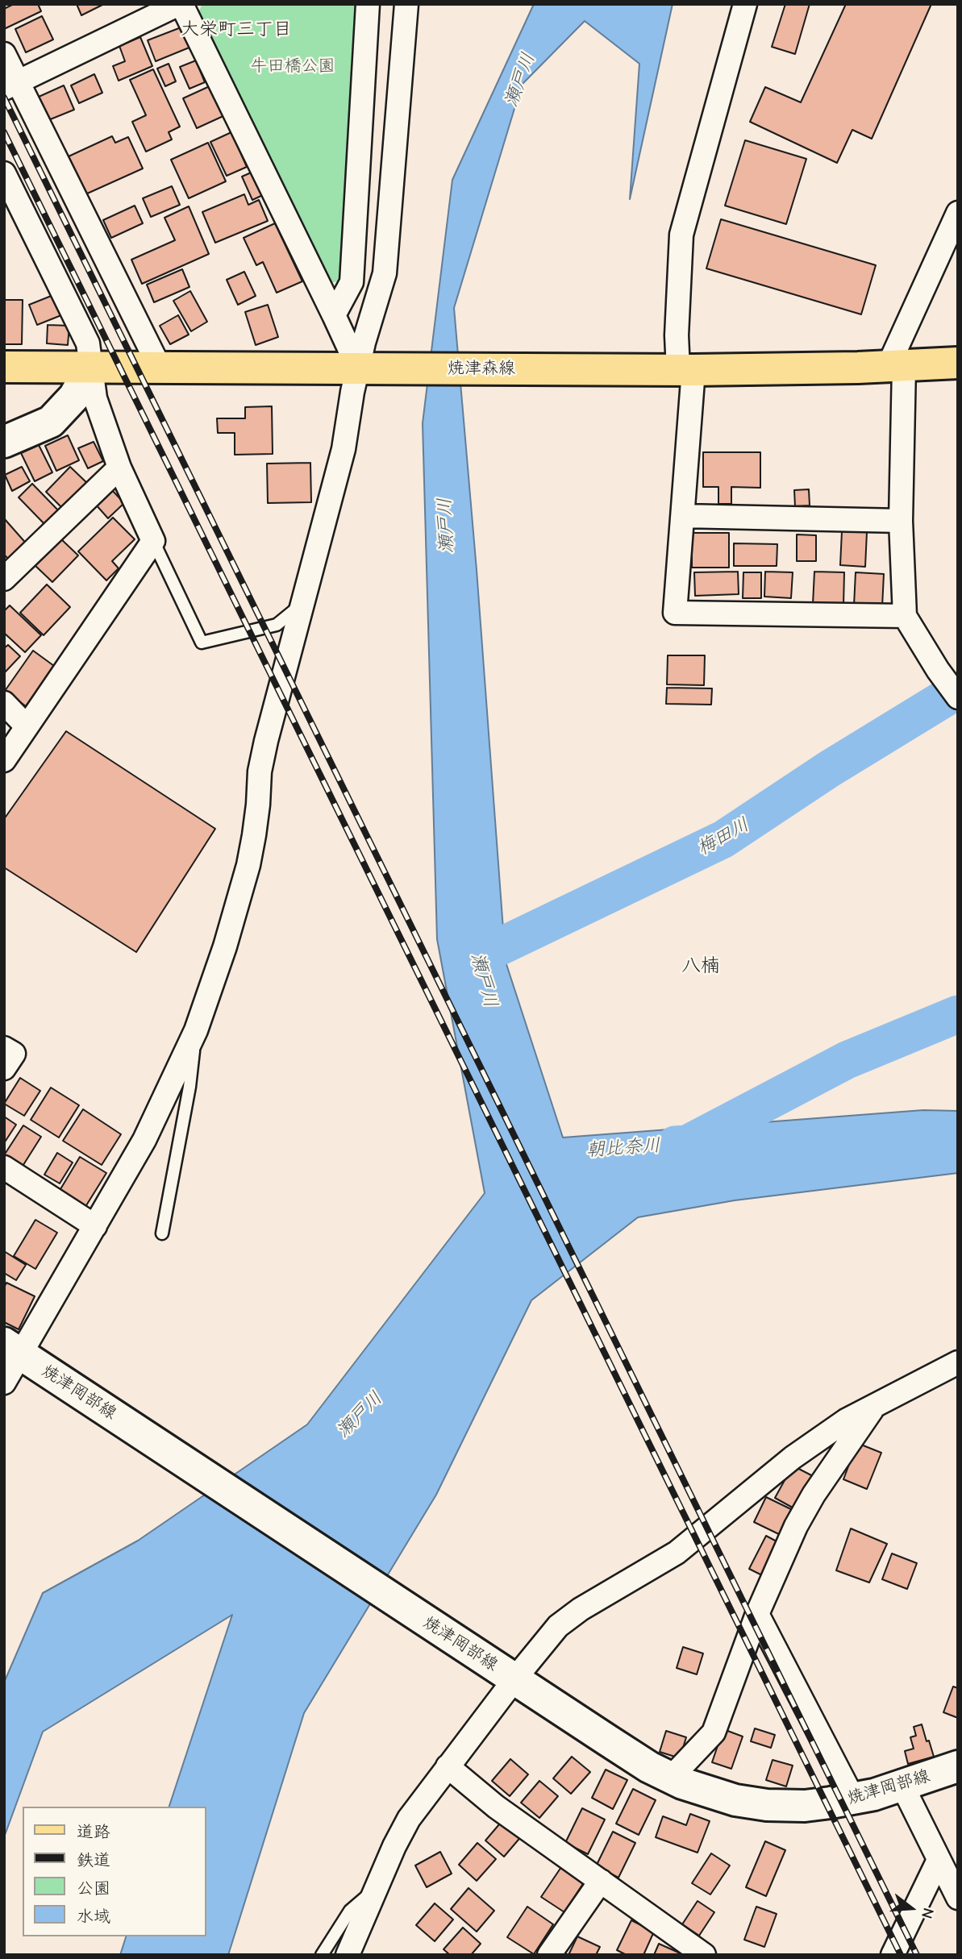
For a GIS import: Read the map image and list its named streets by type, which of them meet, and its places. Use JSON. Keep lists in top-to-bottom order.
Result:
{
  "streets": {
    "main road": ["焼津森線", "焼津岡部線"]
  },
  "districts": ["大栄町三丁目", "八楠"],
  "water": ["瀬戸川", "梅田川", "朝比奈川"],
  "parks": ["牛田橋公園"],
  "legend": [
    "道路",
    "鉄道",
    "公園",
    "水域"
  ],
  "north": "right"
}
